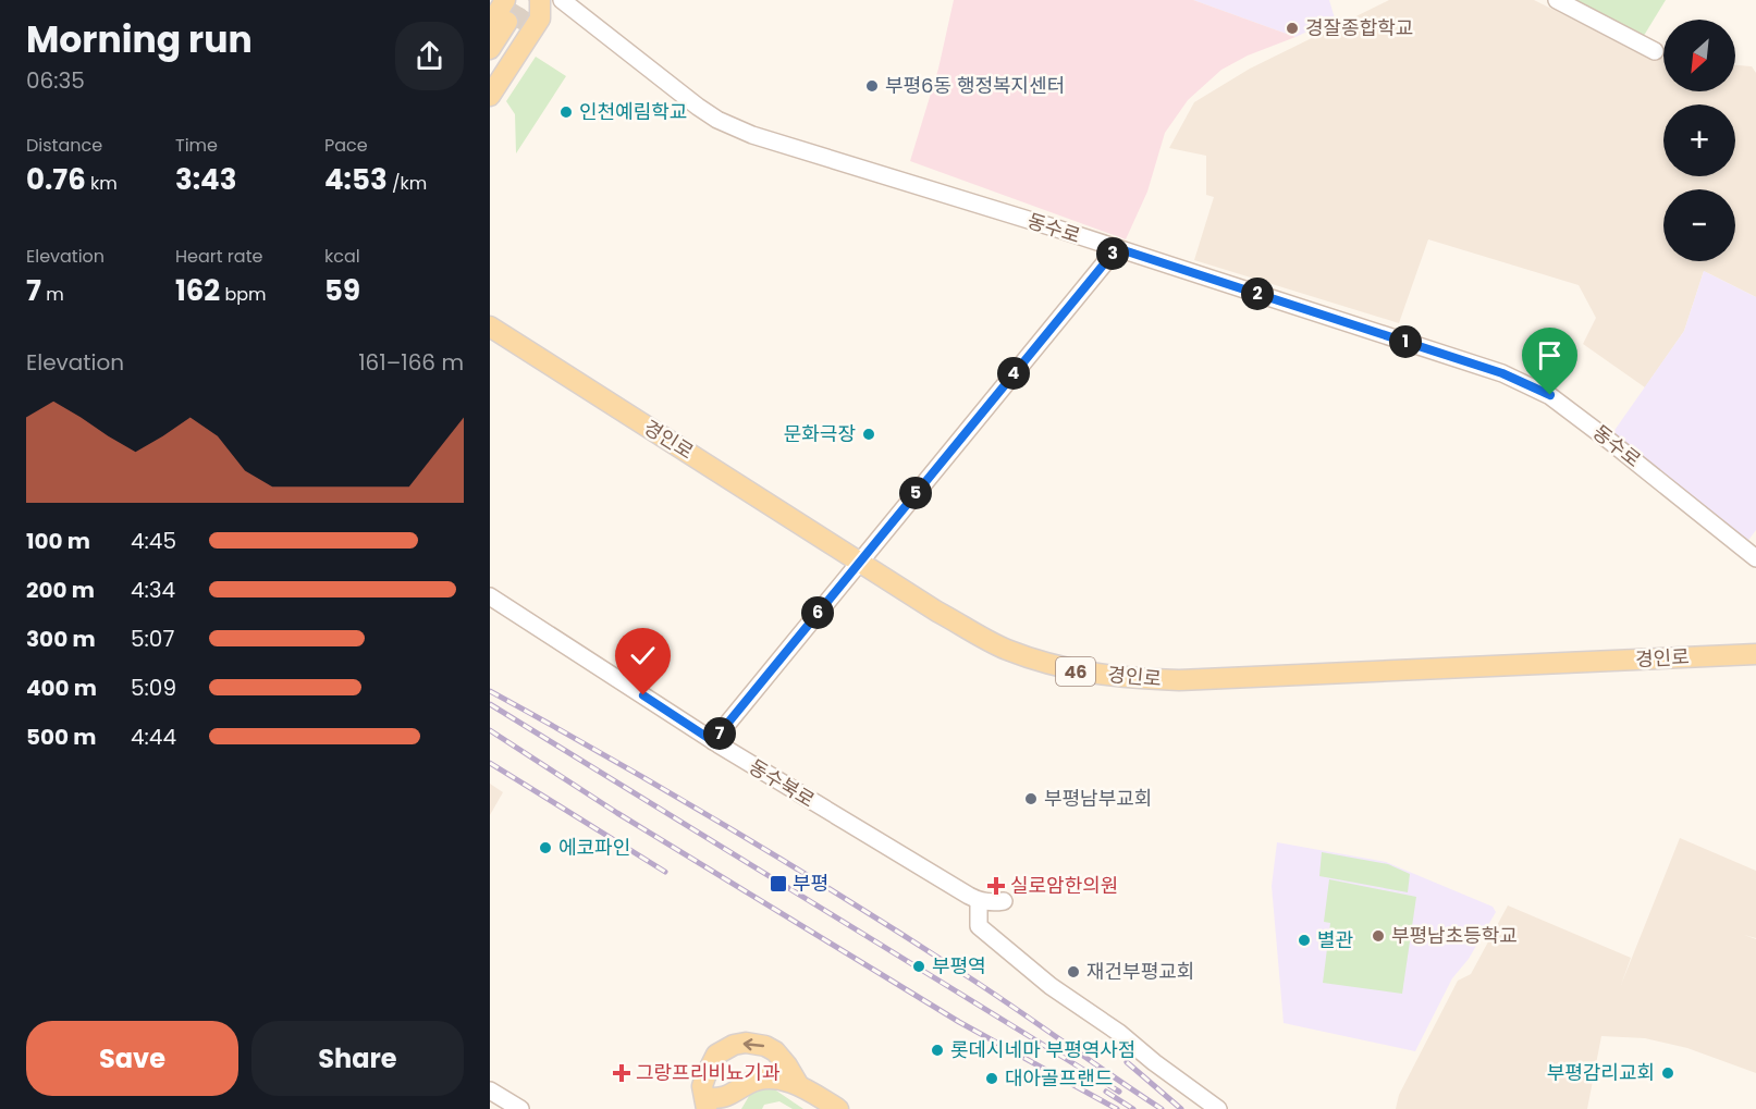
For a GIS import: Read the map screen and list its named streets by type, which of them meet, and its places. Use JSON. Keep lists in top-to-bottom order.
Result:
{
  "streets": {
    "main road": ["경인로", "46"],
    "street": ["동수로", "동수북로"]
  },
  "places": {
    "other": [
      "경잘종합학교",
      "부평6동 행정복지센터",
      "인천예림학교",
      "문화극장",
      "부평남부교회",
      "에코파인",
      "부평남초등학교",
      "별관",
      "부평역",
      "재건부평교회",
      "롯데시네마 부평역사점",
      "부평감리교회",
      "대아골프랜드"
    ],
    "transit": ["부평"],
    "health": ["실로암한의원", "그랑프리비뇨기과"]
  },
  "north": "bottom left",
  "page": {
    "heading": ["Morning run", "06:35"],
    "map_buttons": ["+", "−"],
    "stats": [
      ["Distance", "0.76 km"],
      ["Time", "3:43"],
      ["Pace", "4:53 /km"],
      ["Elevation", "7 m"],
      ["Heart rate", "162 bpm"],
      ["kcal", "59"]
    ],
    "pins": [
      "3",
      "2",
      "1",
      "4",
      "5",
      "6",
      "7"
    ],
    "chart": ["Elevation", "161–166 m"],
    "list": [
      {
        "name": "100 m",
        "note": "4:45"
      },
      {
        "name": "200 m",
        "note": "4:34"
      },
      {
        "name": "300 m",
        "note": "5:07"
      },
      {
        "name": "400 m",
        "note": "5:09"
      },
      {
        "name": "500 m",
        "note": "4:44"
      }
    ],
    "buttons": ["Save", "Share"]
  }
}
